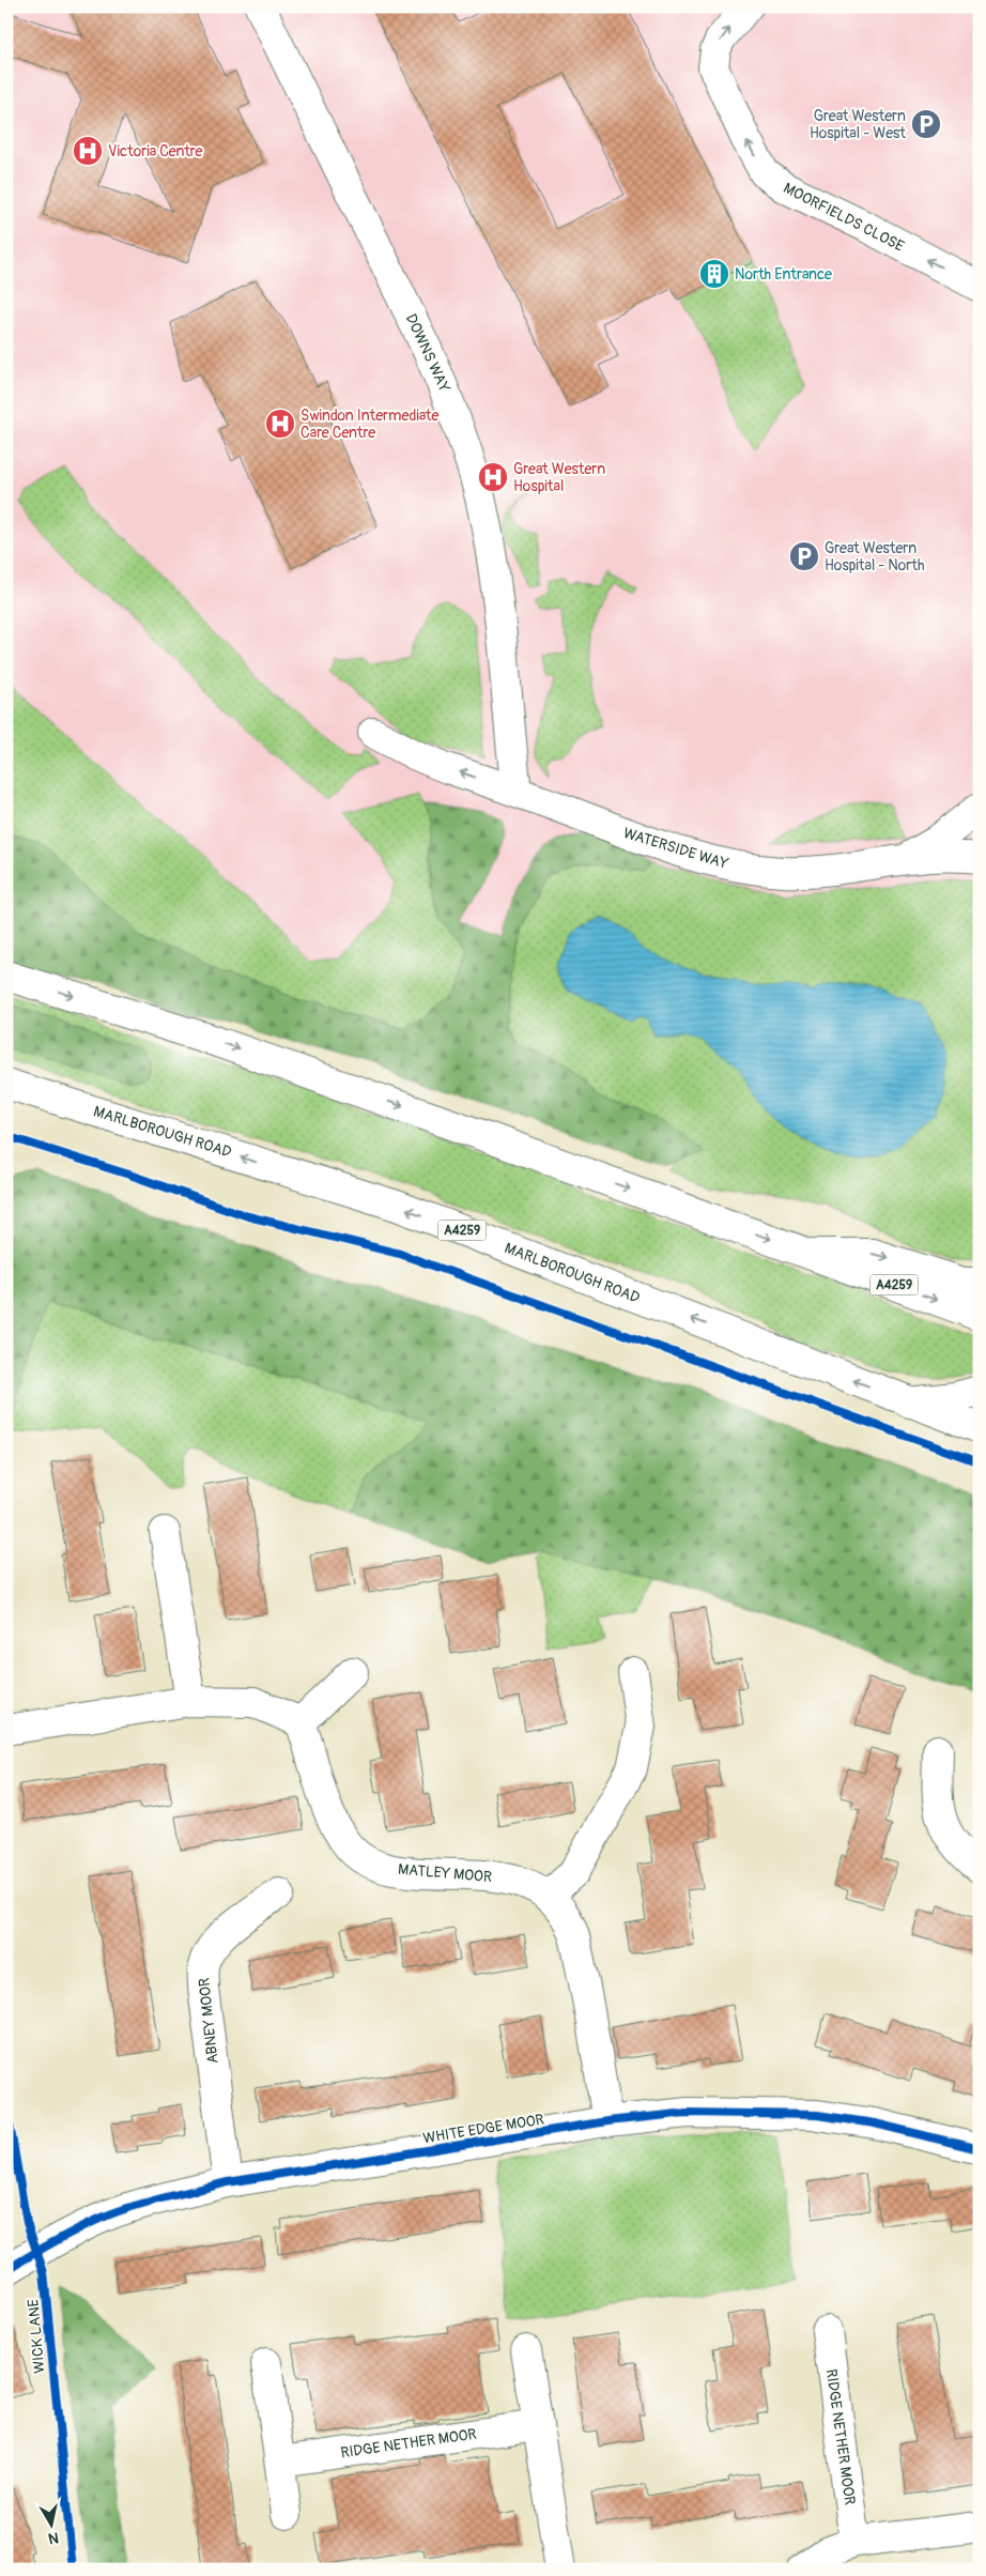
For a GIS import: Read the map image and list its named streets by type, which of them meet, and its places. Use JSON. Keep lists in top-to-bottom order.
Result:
{
  "streets": {
    "street": [
      "MOORFIELDS CLOSE",
      "DOWNS WAY",
      "WATERSIDE WAY",
      "MARLBOROUGH ROAD",
      "A4259",
      "MATLEY MOOR",
      "ABNEY MOOR",
      "WHITE EDGE MOOR",
      "RIDGE NETHER MOOR"
    ],
    "cycle path": ["WICK LANE"]
  },
  "crossings": [
    ["DOWNS WAY", "WATERSIDE WAY"],
    ["MATLEY MOOR", "WHITE EDGE MOOR"],
    ["ABNEY MOOR", "WHITE EDGE MOOR"]
  ],
  "one_way": ["MOORFIELDS CLOSE"],
  "places": {
    "parking": ["Great Western Hospital - West", "Great Western Hospital - North"],
    "hospital": ["Victoria Centre", "Swindon Intermediate Care Centre", "Great Western Hospital"],
    "building": ["North Entrance"]
  },
  "north": "bottom"
}
